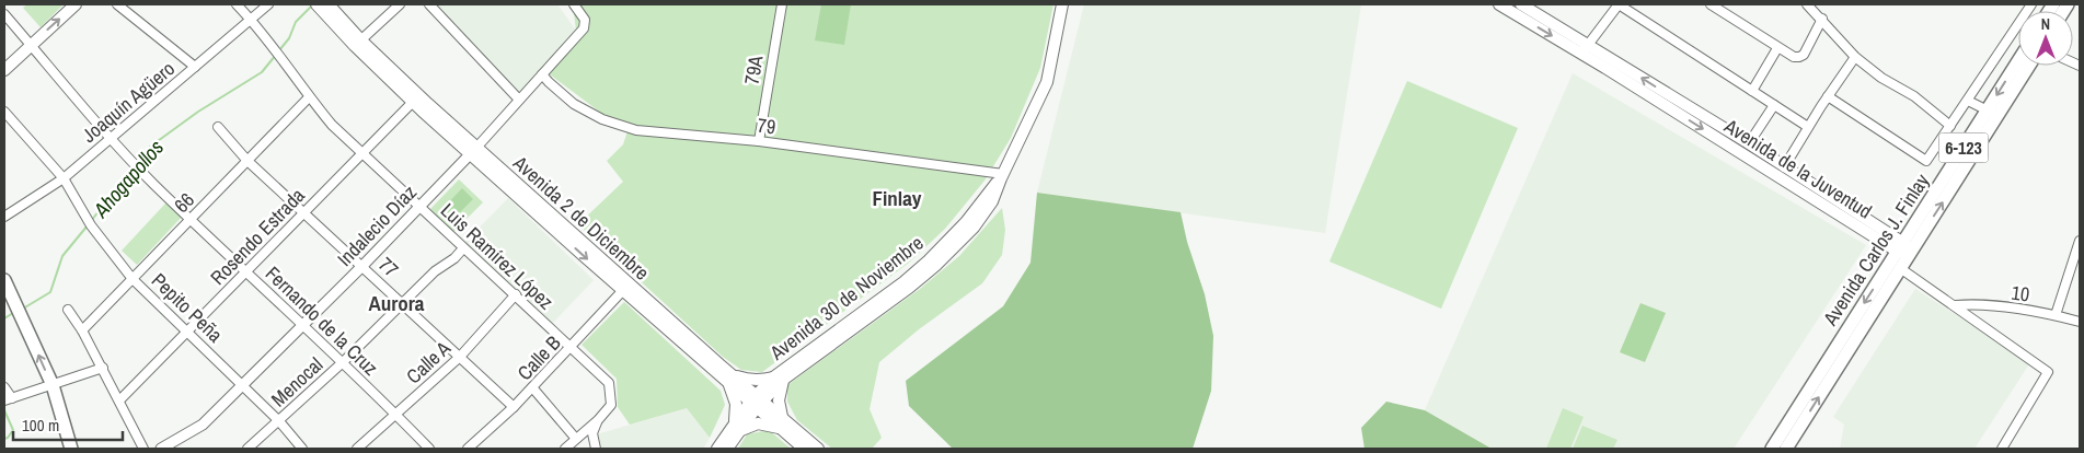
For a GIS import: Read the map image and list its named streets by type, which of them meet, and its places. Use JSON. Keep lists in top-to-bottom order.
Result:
{
  "streets": {
    "main road": [
      "6-123",
      "Avenida de la Juventud",
      "Avenida 2 de Diciembre",
      "Avenida Carlos J. Finlay",
      "Avenida 30 de Noviembre"
    ],
    "street": [
      "79A",
      "Joaquín Agüero",
      "79",
      "66",
      "Indalecio Díaz",
      "Rosendo Estrada",
      "Luis Ramírez López",
      "77",
      "10",
      "Pepito Peña",
      "Fernando de la Cruz",
      "Calle B",
      "Calle A",
      "Menocal"
    ]
  },
  "crossings": [
    ["79A", "79"],
    ["Joaquín Agüero", "Luis Ramírez López"],
    ["Joaquín Agüero", "Pepito Peña"],
    ["Joaquín Agüero", "Fernando de la Cruz"],
    ["79", "Indalecio Díaz"],
    ["79", "Avenida 30 de Noviembre"],
    ["Avenida de la Juventud", "Avenida Carlos J. Finlay"],
    ["66", "Luis Ramírez López"],
    ["66", "77"],
    ["66", "Pepito Peña"],
    ["66", "Fernando de la Cruz"],
    ["Avenida 2 de Diciembre", "Indalecio Díaz"],
    ["Avenida 2 de Diciembre", "Rosendo Estrada"],
    ["Avenida 2 de Diciembre", "Avenida 30 de Noviembre"],
    ["Avenida 2 de Diciembre", "Calle B"],
    ["Indalecio Díaz", "Luis Ramírez López"],
    ["Indalecio Díaz", "77"],
    ["Indalecio Díaz", "Pepito Peña"],
    ["Indalecio Díaz", "Fernando de la Cruz"],
    ["Rosendo Estrada", "Luis Ramírez López"],
    ["Rosendo Estrada", "77"],
    ["Rosendo Estrada", "Pepito Peña"],
    ["Rosendo Estrada", "Fernando de la Cruz"],
    ["Luis Ramírez López", "Calle B"],
    ["Luis Ramírez López", "Calle A"],
    ["Luis Ramírez López", "Menocal"],
    ["77", "Calle B"],
    ["77", "Calle A"],
    ["77", "Menocal"],
    ["Pepito Peña", "Menocal"],
    ["Fernando de la Cruz", "Calle A"],
    ["Fernando de la Cruz", "Menocal"]
  ],
  "districts": ["Finlay", "Aurora"],
  "water": ["Ahogapollos"],
  "scale_bar": "100 m",
  "north": "top"
}
